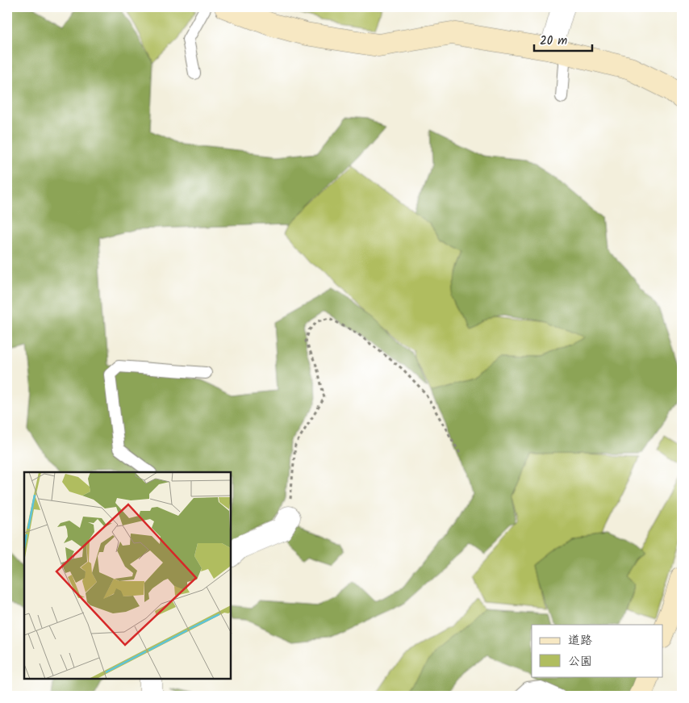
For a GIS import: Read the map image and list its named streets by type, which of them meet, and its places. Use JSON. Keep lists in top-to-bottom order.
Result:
{
  "legend": ["道路", "公園"],
  "scale_bar": "20 m"
}
